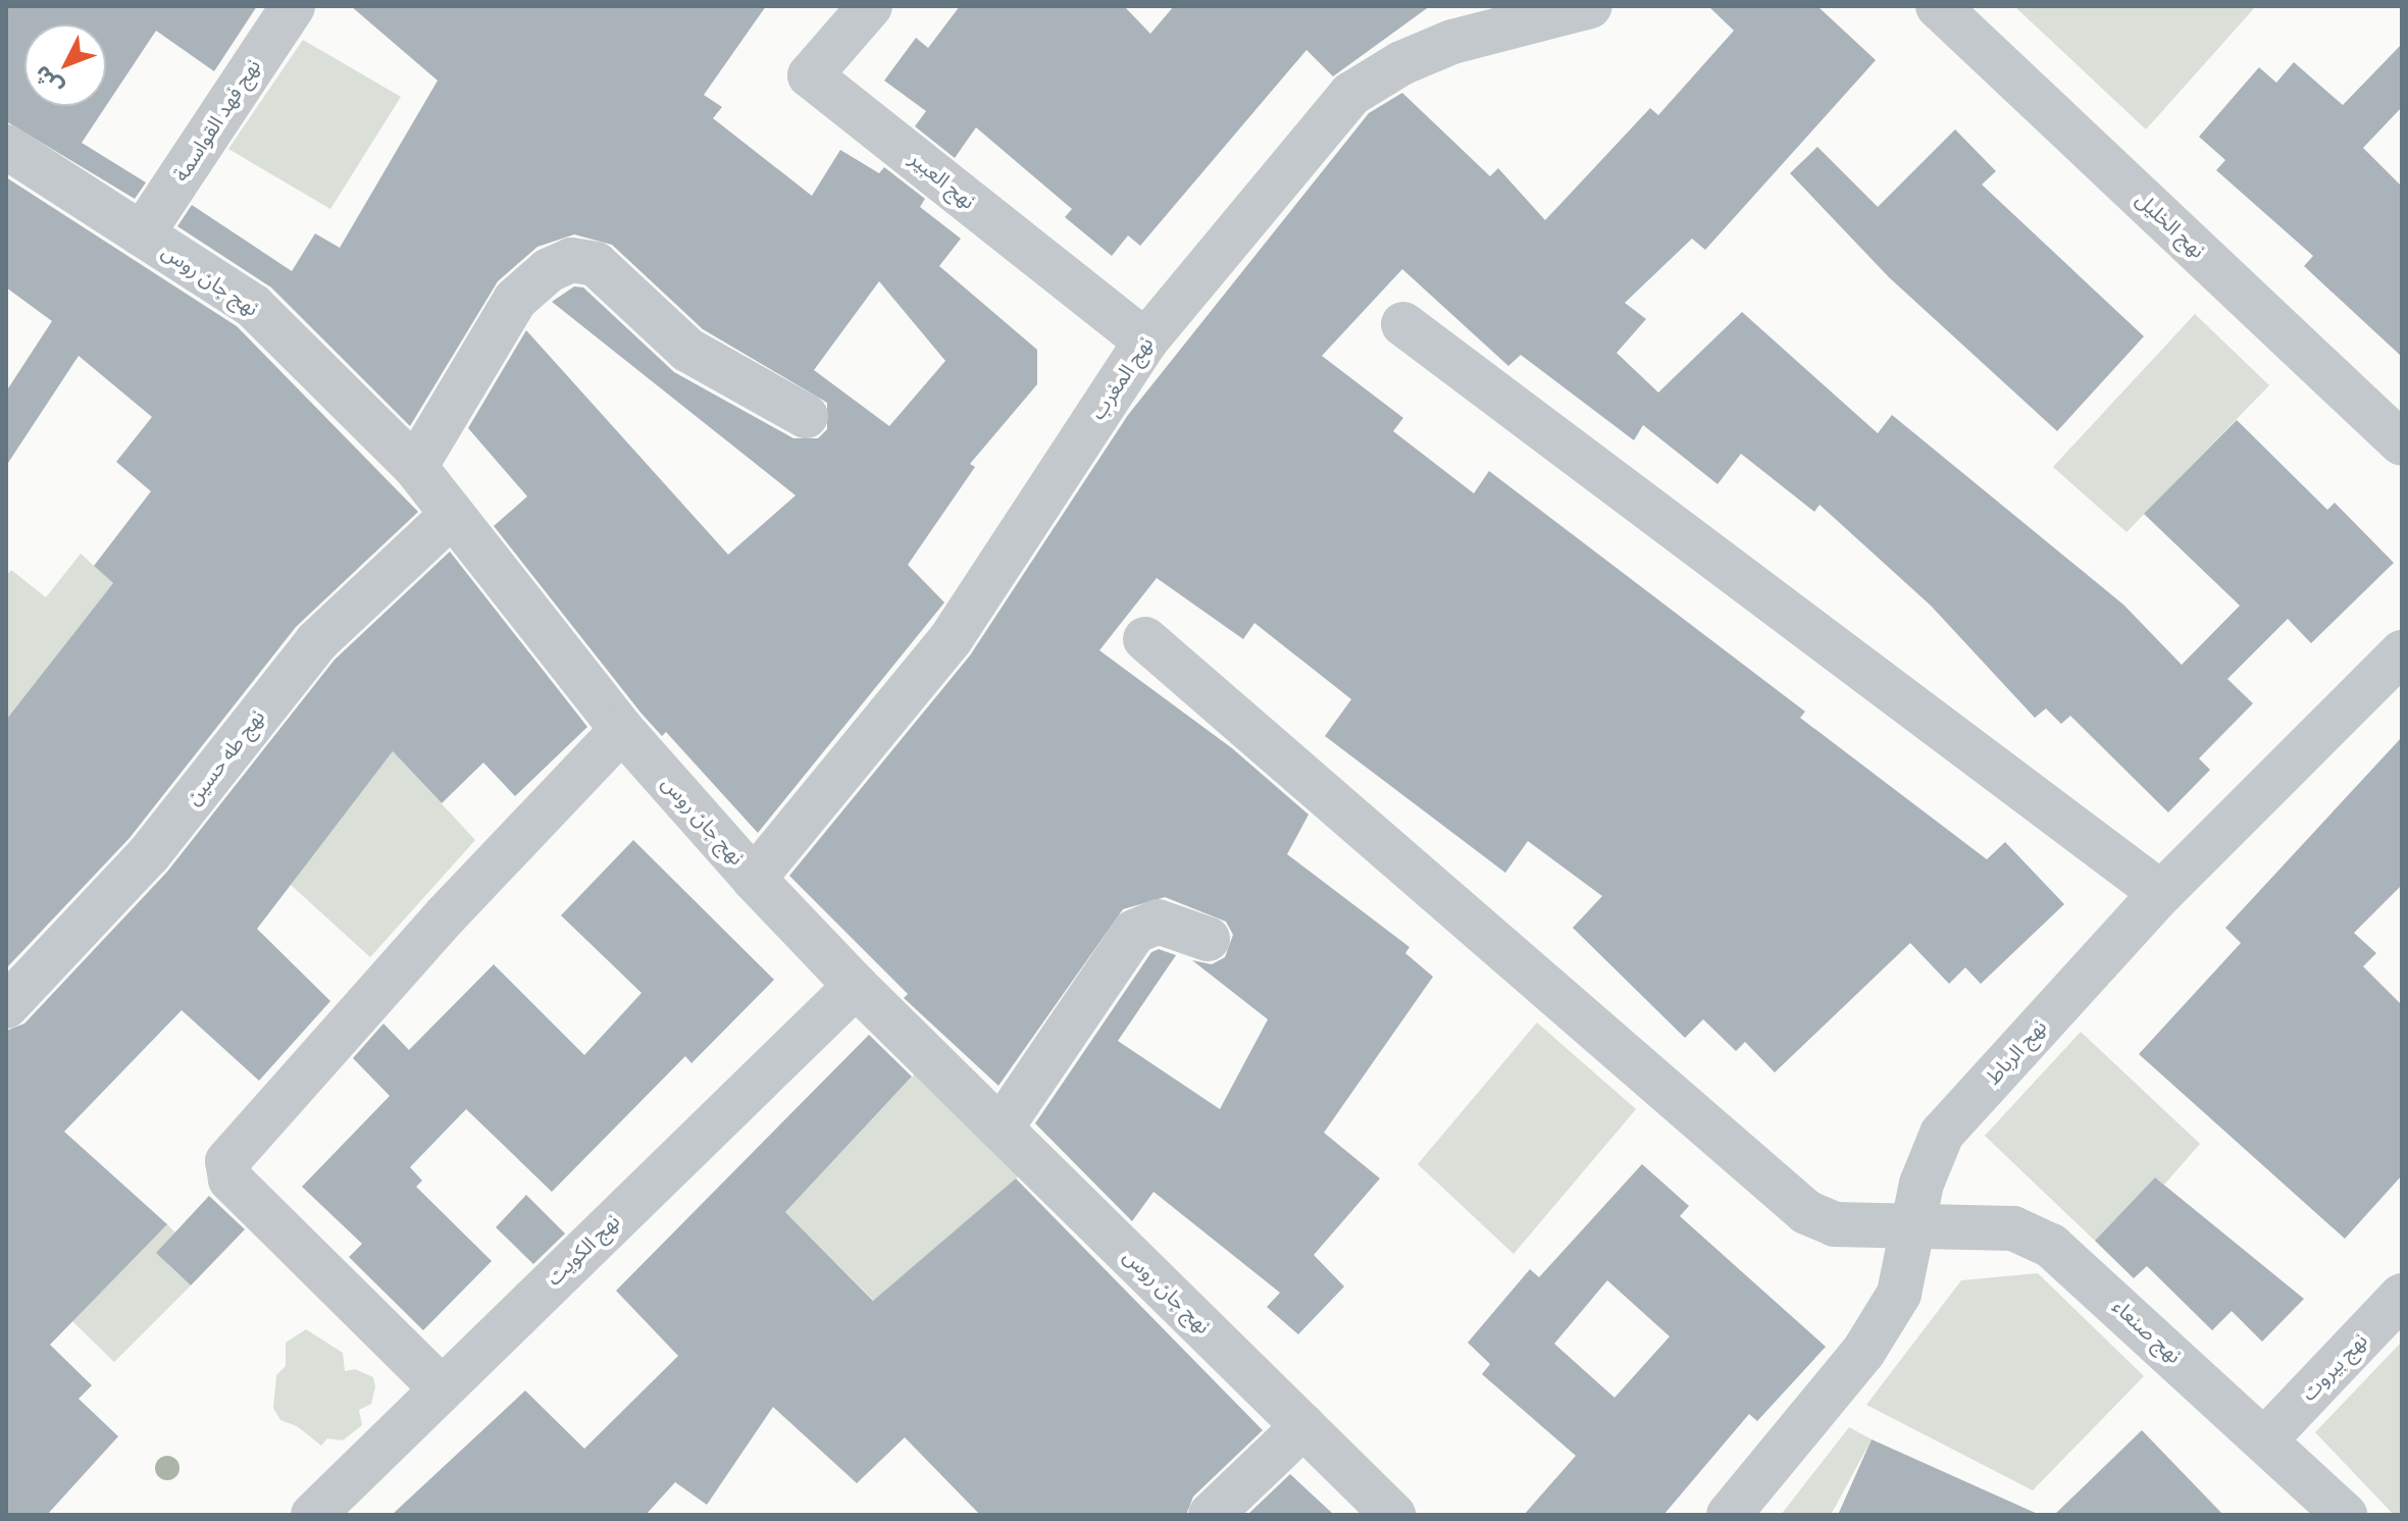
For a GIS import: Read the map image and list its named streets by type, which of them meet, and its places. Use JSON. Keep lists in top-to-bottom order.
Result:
{
  "streets": {
    "street": [
      "نهج فهد القواسمة",
      "نهج العبير",
      "نهج الخليل",
      "نهج جان روس",
      "نهج المغرب",
      "نهج طه حسين",
      "نهج الرباط",
      "نهج الكويت",
      "نهج صنعاء",
      "نهج بيروت"
    ]
  },
  "crossings": [
    ["نهج فهد القواسمة", "نهج جان روس"],
    ["نهج العبير", "نهج المغرب"],
    ["نهج جان روس", "نهج المغرب"],
    ["نهج جان روس", "نهج طه حسين"],
    ["نهج جان روس", "نهج الكويت"],
    ["نهج الرباط", "نهج صنعاء"],
    ["نهج صنعاء", "نهج بيروت"]
  ],
  "north": "bottom left"
}
